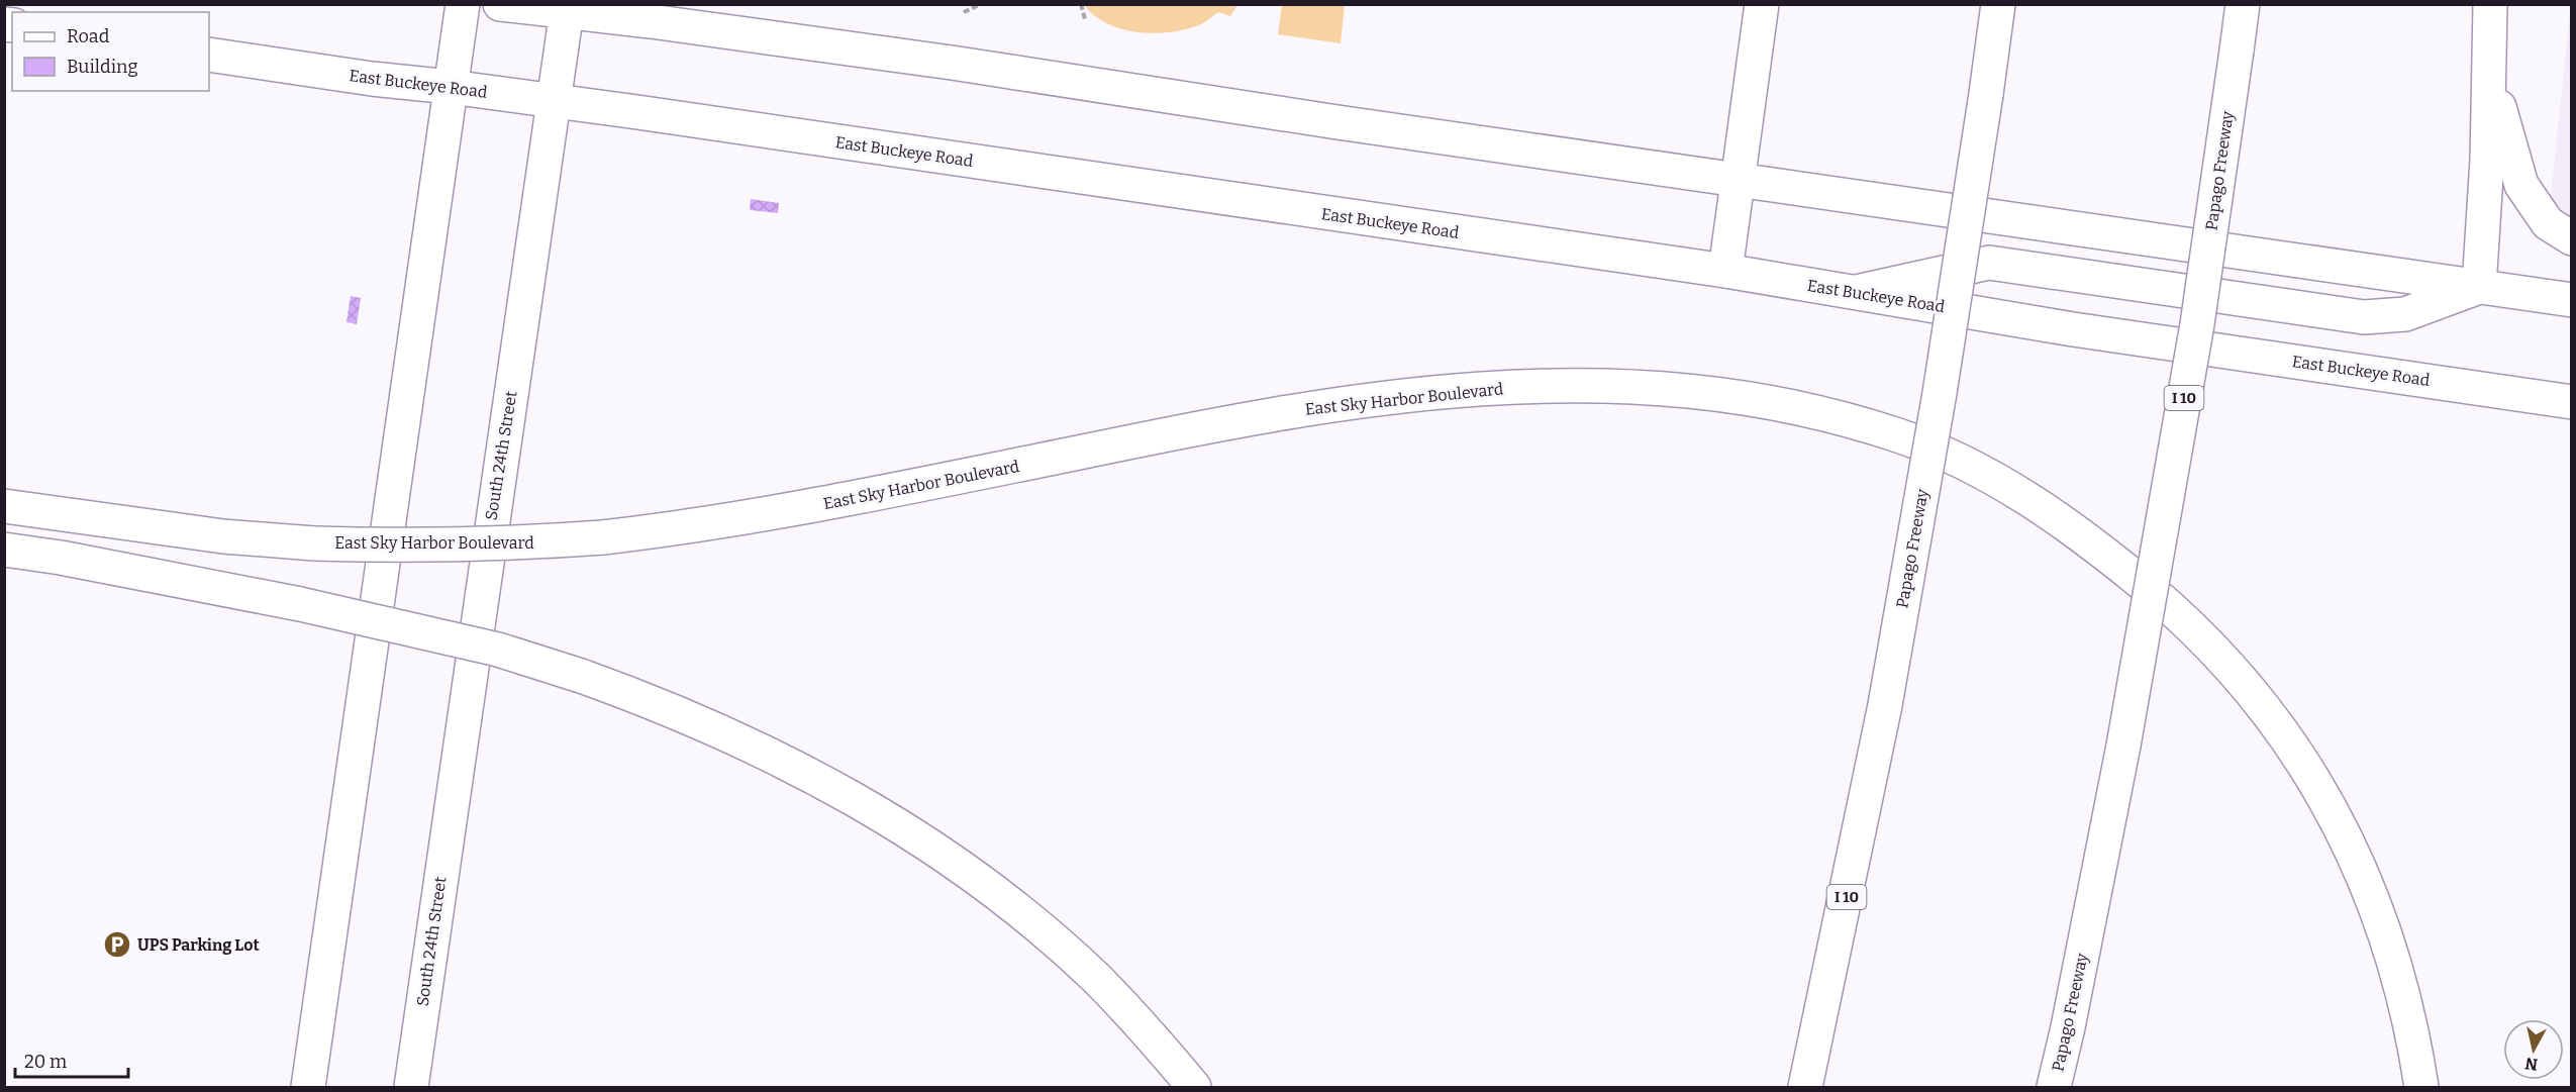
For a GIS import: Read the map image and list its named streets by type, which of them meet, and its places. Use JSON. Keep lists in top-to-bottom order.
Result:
{
  "streets": {
    "main road": [
      "East Buckeye Road",
      "Papago Freeway",
      "I 10",
      "East Sky Harbor Boulevard",
      "South 24th Street"
    ]
  },
  "crossings": [
    ["East Buckeye Road", "South 24th Street"]
  ],
  "places": {
    "parking": ["UPS Parking Lot"]
  },
  "legend": ["Road", "Building"],
  "scale_bar": "20 m",
  "north": "bottom"
}
